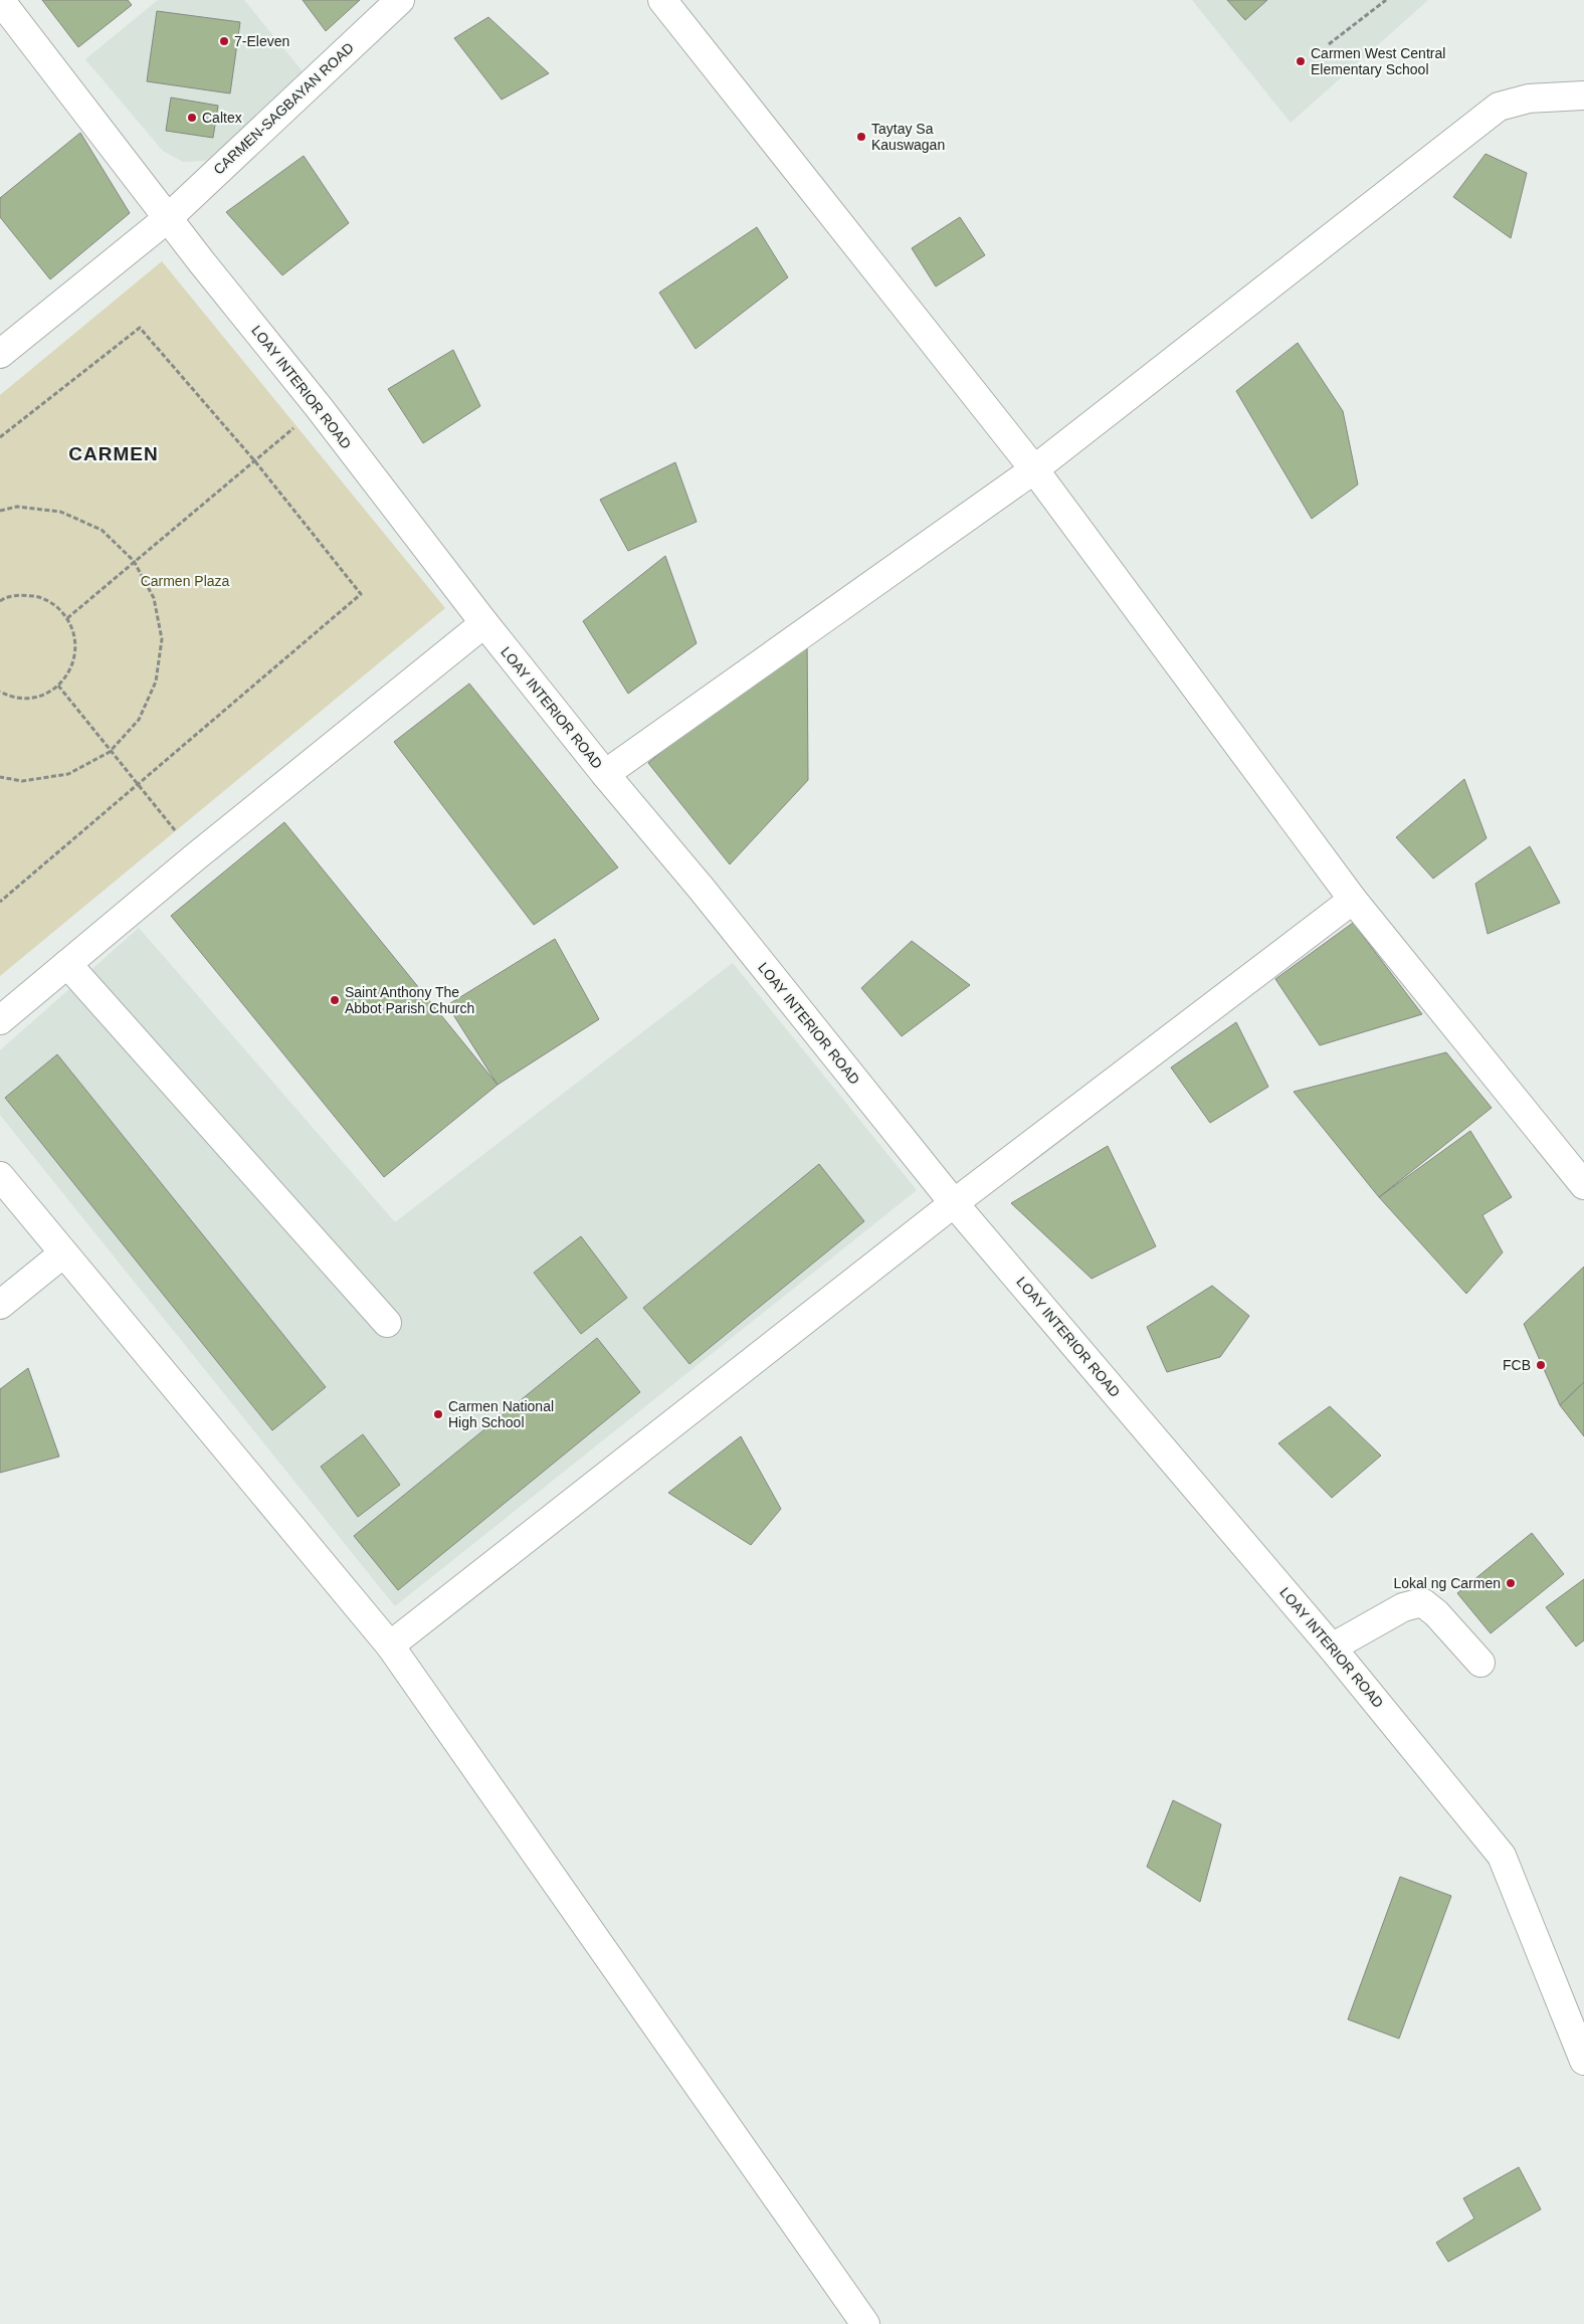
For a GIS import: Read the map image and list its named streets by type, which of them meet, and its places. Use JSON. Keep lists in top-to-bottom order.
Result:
{
  "streets": {
    "street": ["CARMEN-SAGBAYAN ROAD", "LOAY INTERIOR ROAD"]
  },
  "crossings": [
    ["CARMEN-SAGBAYAN ROAD", "LOAY INTERIOR ROAD"]
  ],
  "districts": ["CARMEN"],
  "parks": ["Carmen Plaza"],
  "places": [
    "7-Eleven",
    "Carmen West Central Elementary School",
    "Caltex",
    "Taytay Sa Kauswagan",
    "Saint Anthony The Abbot Parish Church",
    "FCB",
    "Carmen National High School",
    "Lokal ng Carmen"
  ]
}
